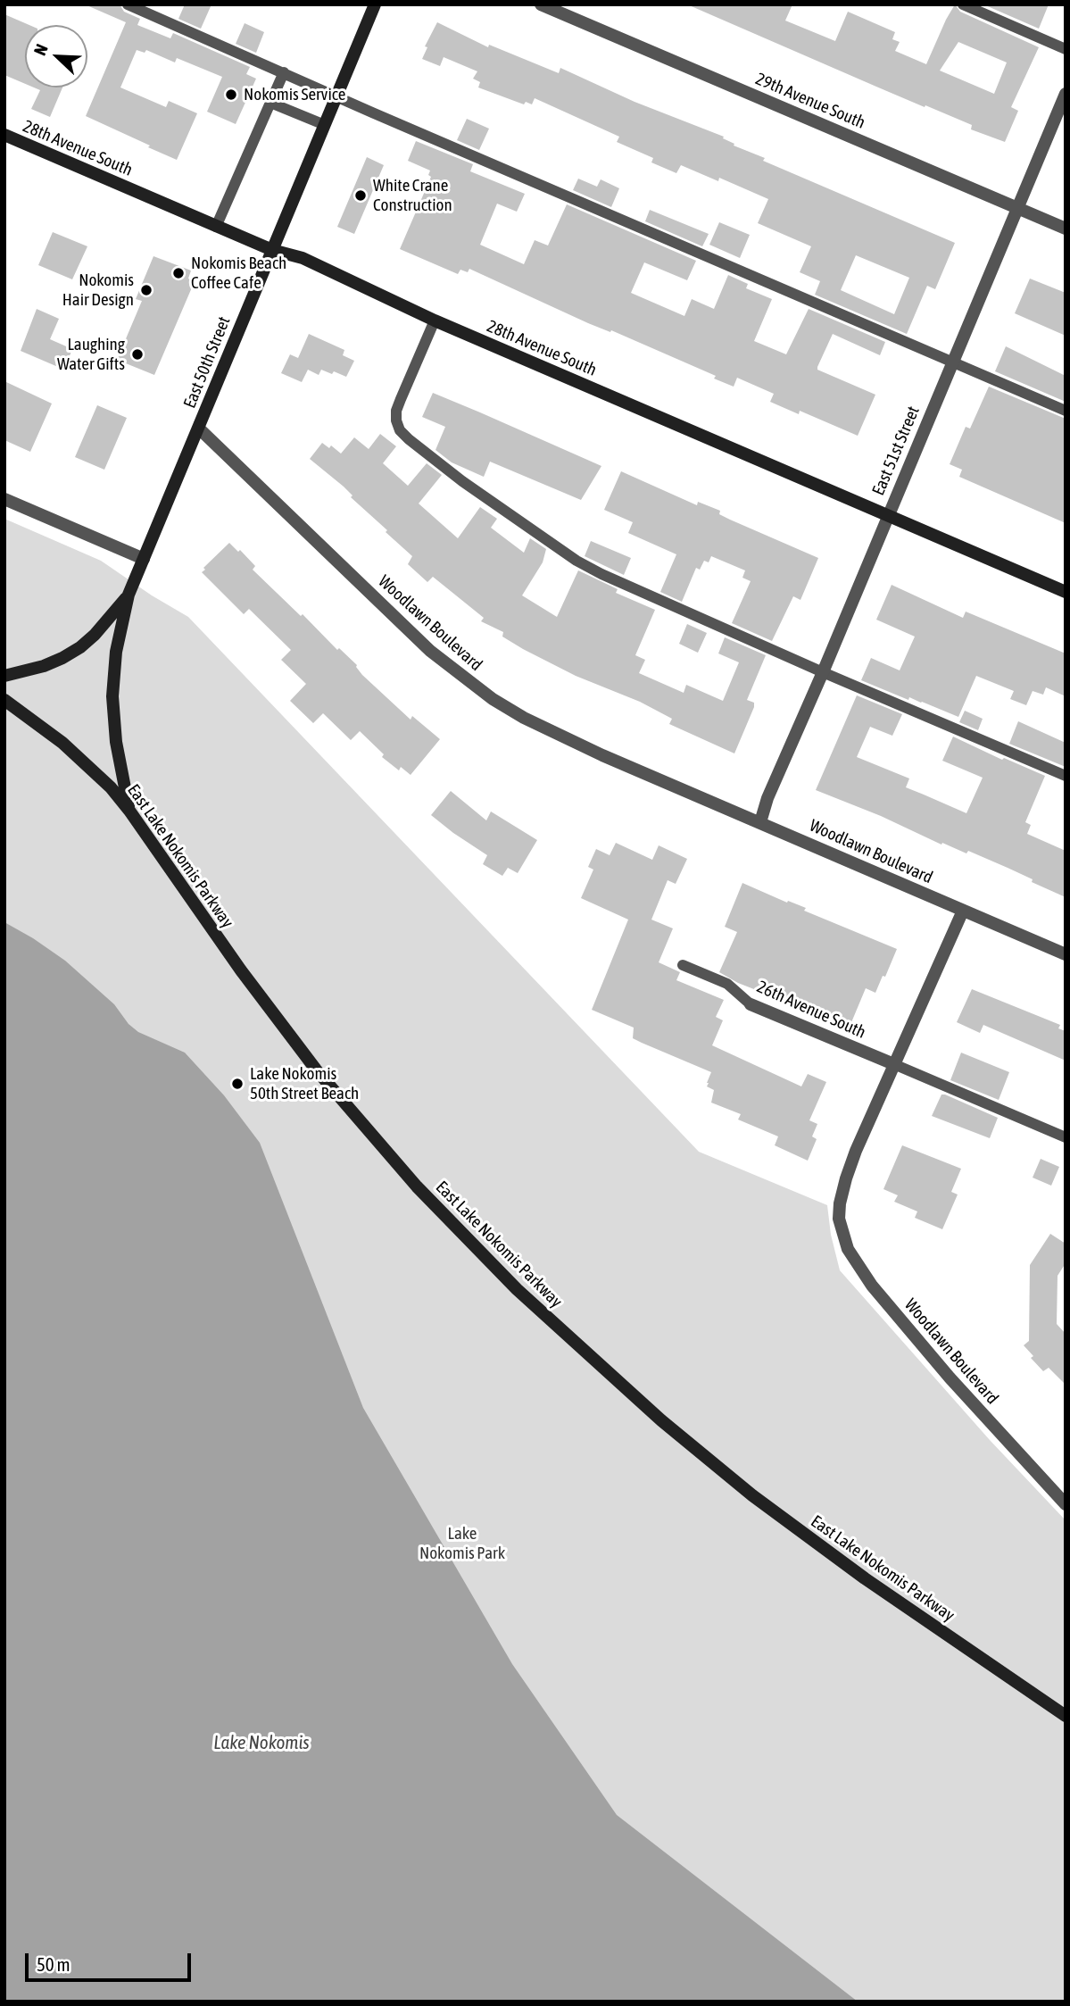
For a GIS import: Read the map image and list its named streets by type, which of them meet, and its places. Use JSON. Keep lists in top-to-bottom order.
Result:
{
  "streets": {
    "street": [
      "29th Avenue South",
      "28th Avenue South",
      "East 50th Street",
      "East 51st Street",
      "Woodlawn Boulevard",
      "East Lake Nokomis Parkway",
      "26th Avenue South"
    ]
  },
  "crossings": [
    ["29th Avenue South", "East 51st Street"],
    ["28th Avenue South", "East 50th Street"],
    ["28th Avenue South", "East 51st Street"],
    ["East 50th Street", "Woodlawn Boulevard"],
    ["East 50th Street", "East Lake Nokomis Parkway"],
    ["East 51st Street", "Woodlawn Boulevard"],
    ["Woodlawn Boulevard", "26th Avenue South"]
  ],
  "water": ["Lake Nokomis"],
  "parks": ["Lake Nokomis Park"],
  "places": [
    "Nokomis Service",
    "White Crane Construction",
    "Nokomis Beach Coffee Cafe",
    "Nokomis Hair Design",
    "Laughing Water Gifts",
    "Lake Nokomis 50th Street Beach"
  ],
  "scale_bar": "50 m",
  "north": "top left"
}
